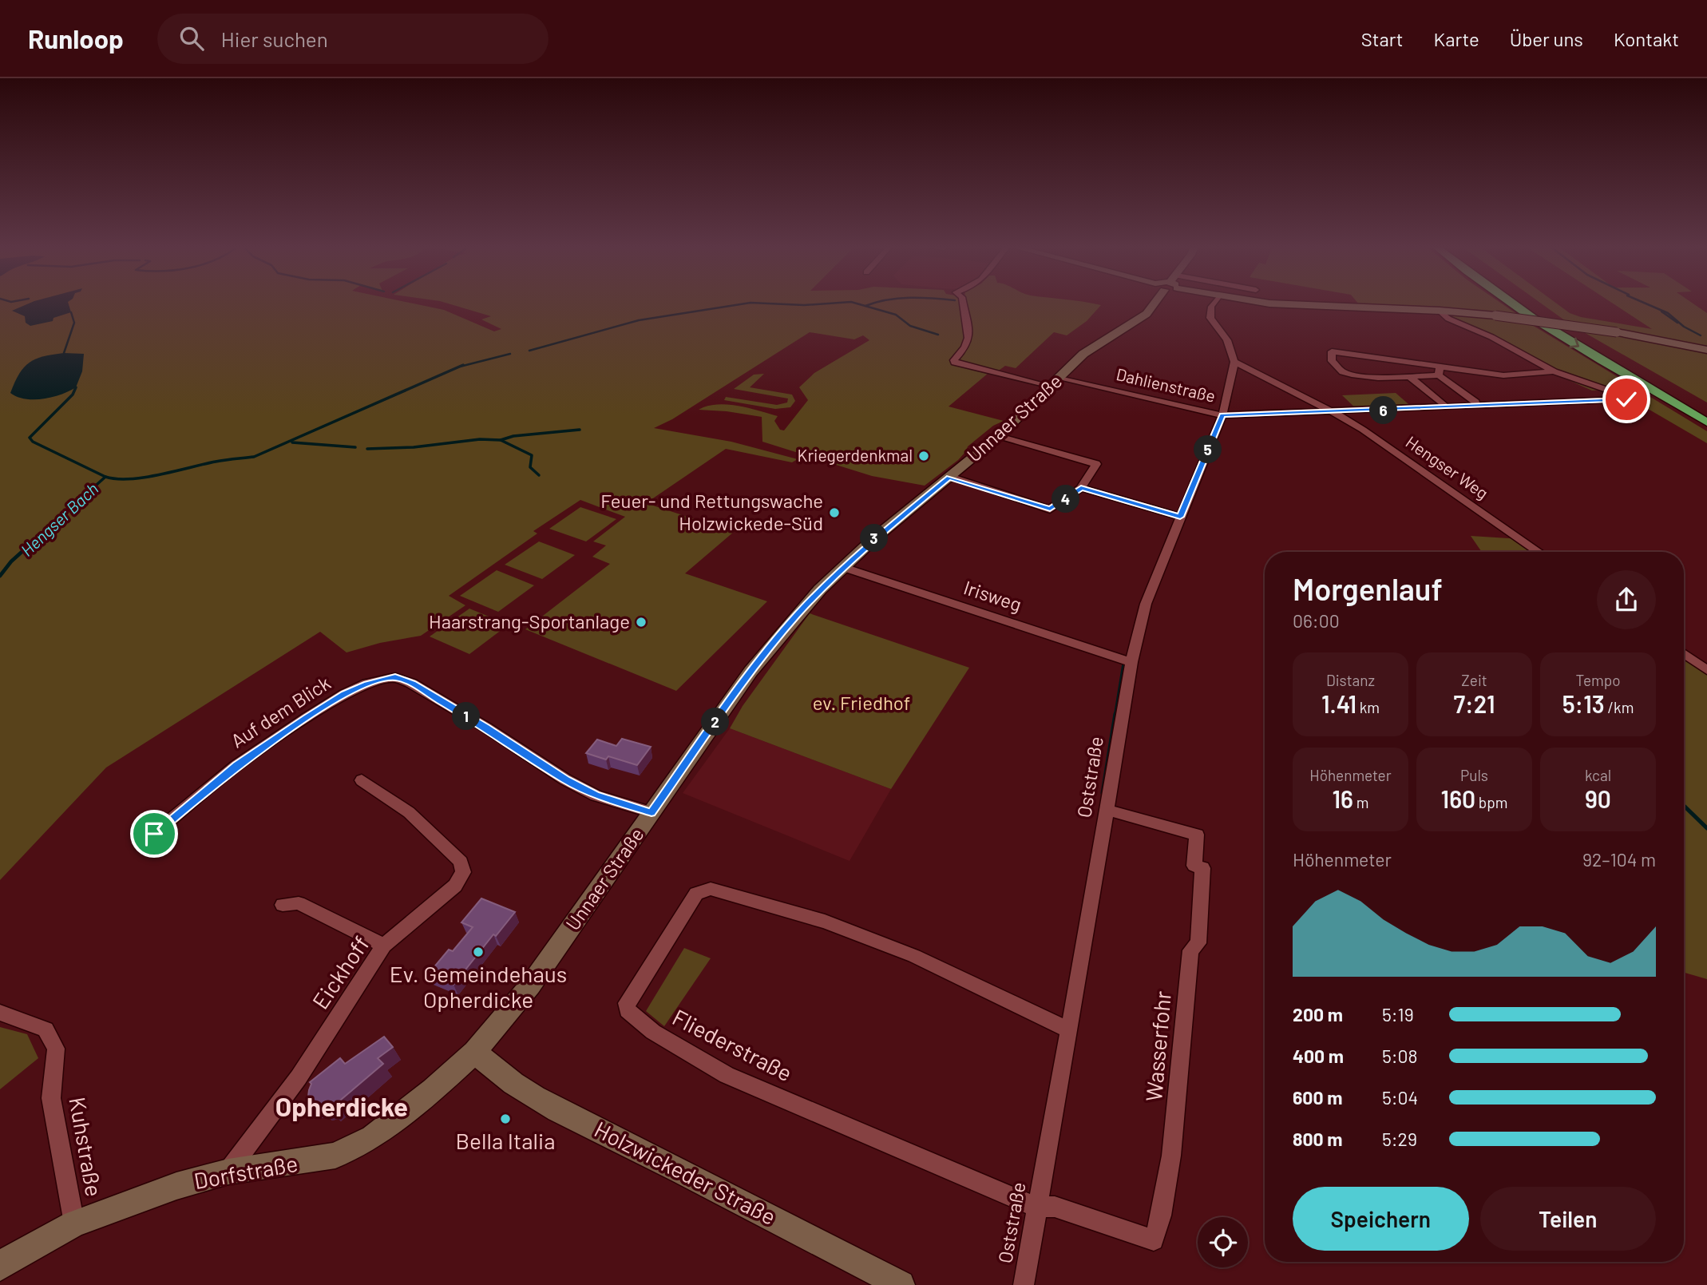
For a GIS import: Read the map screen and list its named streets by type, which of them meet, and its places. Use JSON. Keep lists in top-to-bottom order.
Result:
{
  "streets": {
    "main road": ["Unnaer Straße", "Dorfstraße", "Holzwickeder Straße"],
    "street": [
      "Dahlienstraße",
      "Hengser Weg",
      "Irisweg",
      "Auf dem Blick",
      "Oststraße",
      "Eickhoff",
      "Fliederstraße",
      "Wasserfohr",
      "Kuhstraße"
    ]
  },
  "crossings": [
    ["Dahlienstraße", "Unnaer Straße"],
    ["Dahlienstraße", "Hengser Weg"],
    ["Dahlienstraße", "Oststraße"],
    ["Unnaer Straße", "Irisweg"],
    ["Unnaer Straße", "Auf dem Blick"],
    ["Unnaer Straße", "Dorfstraße"],
    ["Unnaer Straße", "Holzwickeder Straße"],
    ["Hengser Weg", "Oststraße"],
    ["Irisweg", "Oststraße"],
    ["Oststraße", "Fliederstraße"],
    ["Oststraße", "Wasserfohr"],
    ["Eickhoff", "Dorfstraße"],
    ["Fliederstraße", "Wasserfohr"],
    ["Kuhstraße", "Dorfstraße"],
    ["Dorfstraße", "Holzwickeder Straße"]
  ],
  "districts": ["Opherdicke"],
  "water": ["Hengser Bach"],
  "parks": ["ev. Friedhof"],
  "places": [
    "Kriegerdenkmal",
    "Feuer- und Rettungswache Holzwickede-Süd",
    "Haarstrang-Sportanlage",
    "Ev. Gemeindehaus Opherdicke",
    "Bella Italia"
  ],
  "page": {
    "header": "Runloop",
    "search": "Hier suchen",
    "nav": [
      "Start",
      "Karte",
      "Über uns",
      "Kontakt"
    ],
    "pins": [
      "6",
      "5",
      "4",
      "3",
      "1",
      "2"
    ],
    "heading": ["Morgenlauf", "06:00"],
    "stats": [
      ["Distanz", "1.41 km"],
      ["Zeit", "7:21"],
      ["Tempo", "5:13 /km"],
      ["Höhenmeter", "16 m"],
      ["Puls", "160 bpm"],
      ["kcal", "90"]
    ],
    "chart": ["Höhenmeter", "92–104 m"],
    "list": [
      {
        "name": "200 m",
        "note": "5:19"
      },
      {
        "name": "400 m",
        "note": "5:08"
      },
      {
        "name": "600 m",
        "note": "5:04"
      },
      {
        "name": "800 m",
        "note": "5:29"
      }
    ],
    "buttons": ["Speichern", "Teilen"]
  }
}
